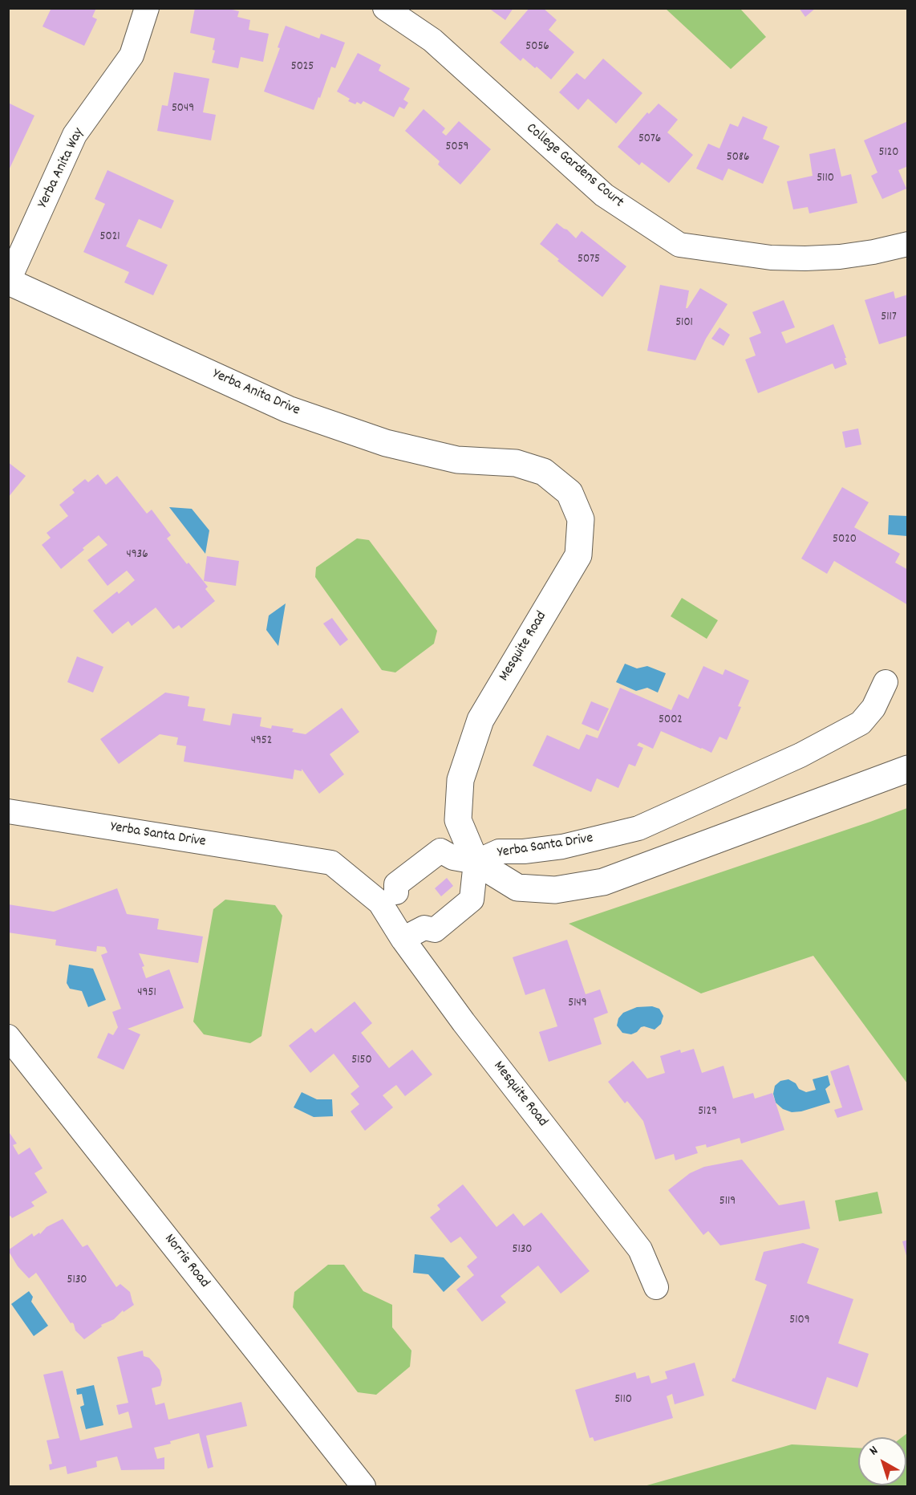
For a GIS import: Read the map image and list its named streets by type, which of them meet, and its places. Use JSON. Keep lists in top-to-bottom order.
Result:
{
  "streets": {
    "street": [
      "College Gardens Court",
      "Yerba Anita Way",
      "Yerba Anita Drive",
      "Mesquite Road",
      "Yerba Santa Drive",
      "Norris Road"
    ]
  },
  "crossings": [
    ["Yerba Anita Way", "Yerba Anita Drive"],
    ["Yerba Anita Drive", "Mesquite Road"],
    ["Mesquite Road", "Yerba Santa Drive"]
  ],
  "house_numbers": [
    "5056",
    "5025",
    "5049",
    "5076",
    "5059",
    "5120",
    "5086",
    "5110",
    "5021",
    "5075",
    "5117",
    "5101",
    "5020",
    "4936",
    "5002",
    "4952",
    "4951",
    "5149",
    "5150",
    "5129",
    "5119",
    "5130",
    "5130",
    "5109",
    "5110"
  ],
  "north": "top left"
}
